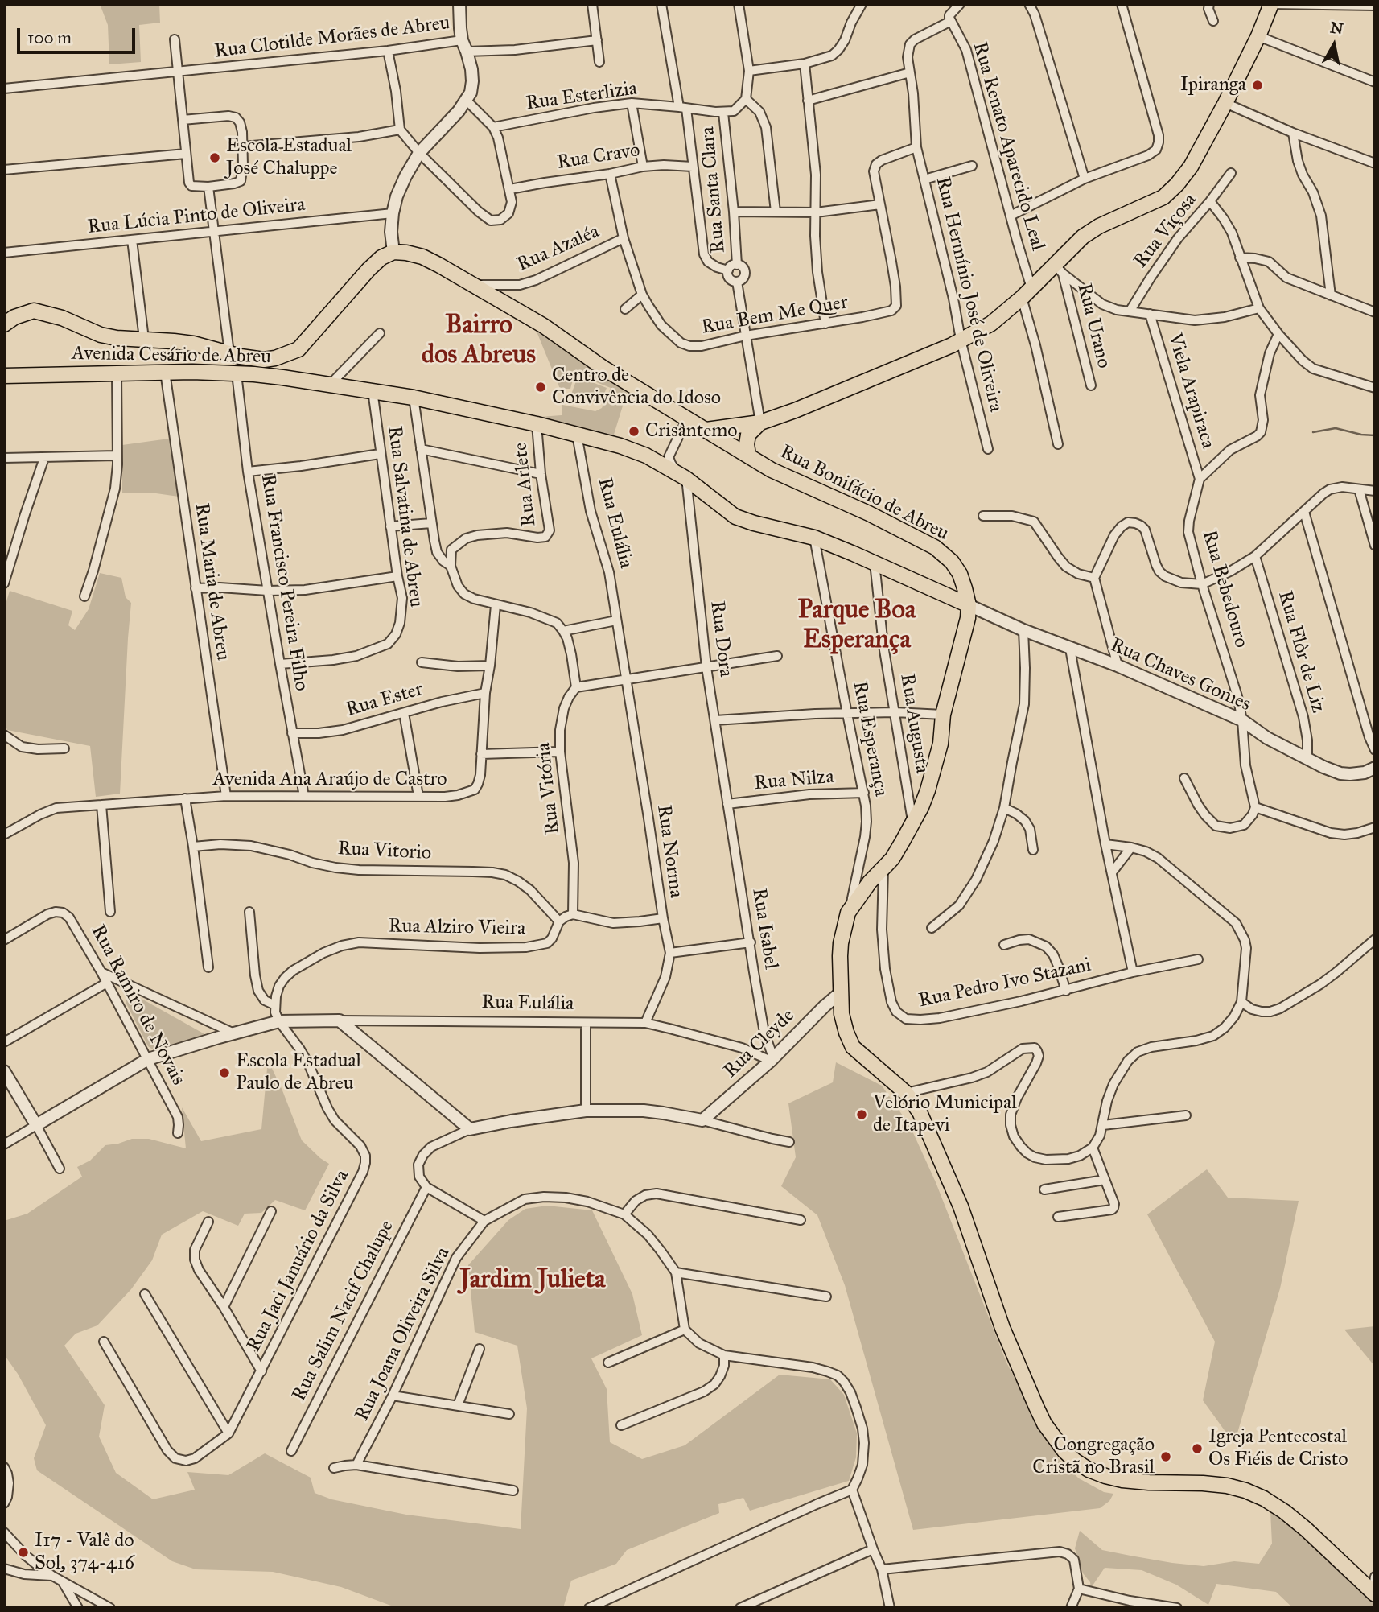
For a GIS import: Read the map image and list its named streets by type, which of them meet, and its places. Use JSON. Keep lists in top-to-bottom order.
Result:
{
  "streets": {
    "main road": ["Avenida Cesário de Abreu", "Rua Bonifácio de Abreu"],
    "street": [
      "Rua Clotilde Morães de Abreu",
      "Rua Esterlizia",
      "Rua Renato Aparecido Leal",
      "Rua Cravo",
      "Rua Santa Clara",
      "Rua Lúcia Pinto de Oliveira",
      "Rua Viçosa",
      "Rua Azaléa",
      "Rua Hermínio José de Oliveira",
      "Rua Bem Me Quer",
      "Rua Urano",
      "Viela Arapiraca",
      "Rua Arlete",
      "Rua Salvatina de Abreu",
      "Rua Eulália",
      "Rua Maria de Abreu",
      "Rua Francisco Pereira Filho",
      "Rua Bebedouro",
      "Rua Dora",
      "Rua Flôr de Liz",
      "Rua Chaves Gomes",
      "Rua Ester",
      "Rua Augusta",
      "Rua Esperança",
      "Avenida Ana Araújo de Castro",
      "Rua Nilza",
      "Rua Vitória",
      "Rua Vitorio",
      "Rua Norma",
      "Rua Alziro Vieira",
      "Rua Isabel",
      "Rua Pedro Ivo Stazani",
      "Rua Ramiro de Novais",
      "Rua Cleyde",
      "Rua Jaci Januário da Silva",
      "Rua Salim Nacif Chalupe",
      "Rua Joana Oliveira Silva"
    ]
  },
  "crossings": [
    ["Rua Esterlizia", "Rua Santa Clara"],
    ["Rua Renato Aparecido Leal", "Rua Hermínio José de Oliveira"],
    ["Rua Cravo", "Rua Bem Me Quer"],
    ["Rua Azaléa", "Rua Bem Me Quer"],
    ["Rua Azaléa", "Rua Bonifácio de Abreu"],
    ["Avenida Cesário de Abreu", "Rua Arlete"],
    ["Avenida Cesário de Abreu", "Rua Bonifácio de Abreu"],
    ["Avenida Cesário de Abreu", "Rua Salvatina de Abreu"],
    ["Avenida Cesário de Abreu", "Rua Eulália"],
    ["Avenida Cesário de Abreu", "Rua Maria de Abreu"],
    ["Avenida Cesário de Abreu", "Rua Francisco Pereira Filho"],
    ["Avenida Cesário de Abreu", "Rua Dora"],
    ["Avenida Cesário de Abreu", "Rua Chaves Gomes"],
    ["Avenida Cesário de Abreu", "Rua Augusta"],
    ["Avenida Cesário de Abreu", "Rua Esperança"],
    ["Viela Arapiraca", "Rua Bebedouro"],
    ["Rua Bonifácio de Abreu", "Rua Chaves Gomes"],
    ["Rua Bonifácio de Abreu", "Rua Augusta"],
    ["Rua Bonifácio de Abreu", "Rua Esperança"],
    ["Rua Bonifácio de Abreu", "Rua Pedro Ivo Stazani"],
    ["Rua Bonifácio de Abreu", "Rua Cleyde"],
    ["Rua Salvatina de Abreu", "Rua Francisco Pereira Filho"],
    ["Rua Eulália", "Rua Norma"],
    ["Rua Eulália", "Rua Isabel"],
    ["Rua Eulália", "Rua Ramiro de Novais"],
    ["Rua Eulália", "Rua Cleyde"],
    ["Rua Eulália", "Rua Jaci Januário da Silva"],
    ["Rua Maria de Abreu", "Avenida Ana Araújo de Castro"],
    ["Rua Francisco Pereira Filho", "Rua Ester"],
    ["Rua Francisco Pereira Filho", "Avenida Ana Araújo de Castro"],
    ["Rua Bebedouro", "Rua Chaves Gomes"],
    ["Rua Dora", "Rua Nilza"],
    ["Rua Dora", "Rua Isabel"],
    ["Rua Flôr de Liz", "Rua Chaves Gomes"],
    ["Rua Ester", "Avenida Ana Araújo de Castro"],
    ["Rua Esperança", "Rua Nilza"],
    ["Rua Nilza", "Rua Isabel"],
    ["Rua Vitória", "Rua Alziro Vieira"],
    ["Rua Vitorio", "Rua Alziro Vieira"],
    ["Rua Isabel", "Rua Cleyde"]
  ],
  "districts": ["Bairro dos Abreus", "Parque Boa Esperança", "Jardim Julieta"],
  "places": [
    "Ipiranga",
    "Escola Estadual José Chaluppe",
    "Centro de Convivência do Idoso",
    "Crisântemo",
    "Escola Estadual Paulo de Abreu",
    "Velório Municipal de Itapevi",
    "Igreja Pentecostal Os Fiéis de Cristo",
    "Congregação Cristã no Brasil",
    "I17 - Valê do Sol, 374-416"
  ],
  "scale_bar": "100 m",
  "north": "top"
}
